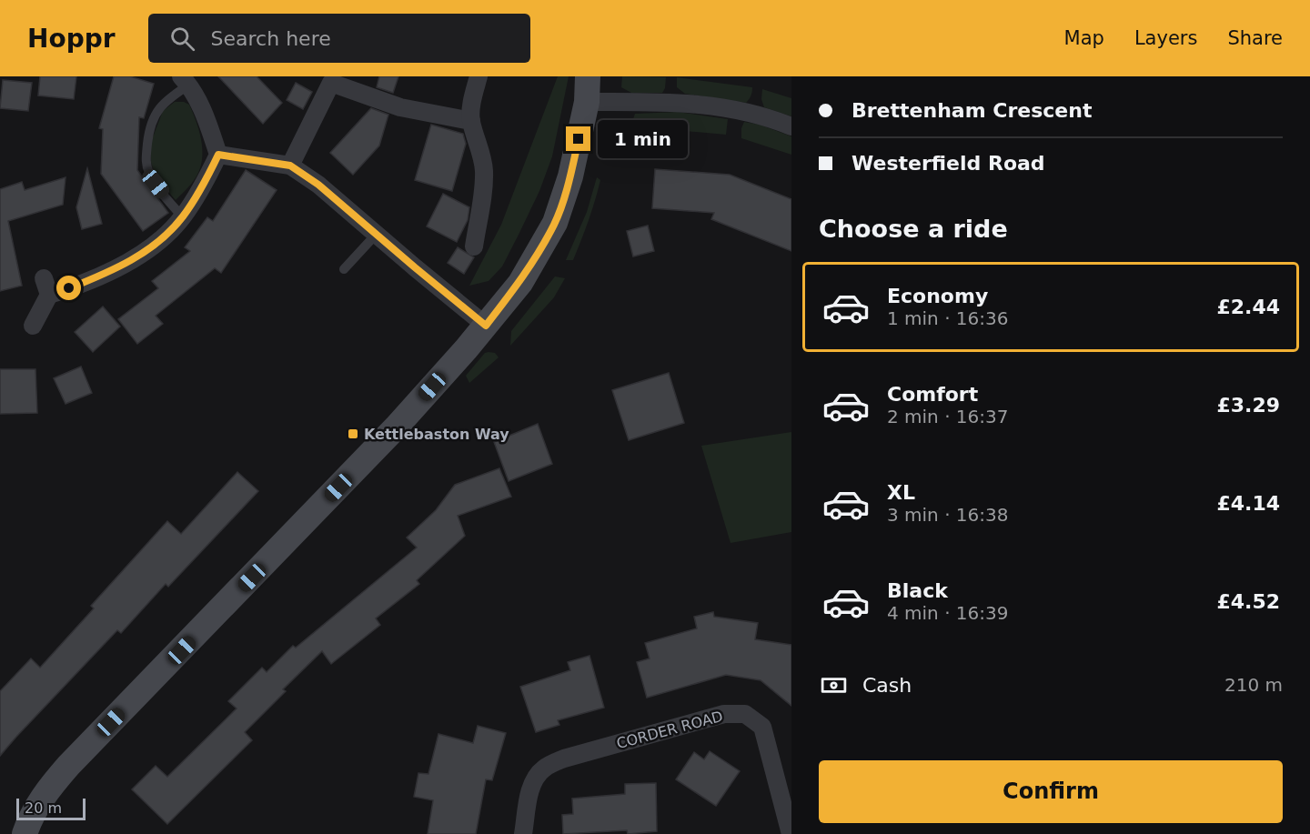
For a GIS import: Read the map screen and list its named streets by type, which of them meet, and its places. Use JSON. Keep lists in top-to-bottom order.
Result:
{
  "streets": {
    "street": ["CORDER ROAD"]
  },
  "places": {
    "transit": ["Kettlebaston Way"]
  },
  "scale_bar": "20 m",
  "page": {
    "header": "Hoppr",
    "search": "Search here",
    "nav": ["Map", "Layers", "Share"],
    "banner": ["Brettenham Crescent", "Westerfield Road"],
    "bubble": "1 min",
    "heading": "Choose a ride",
    "list": [
      {
        "name": "Economy",
        "note": "1 min · 16:36",
        "value": "£2.44"
      },
      {
        "name": "Comfort",
        "note": "2 min · 16:37",
        "value": "£3.29"
      },
      {
        "name": "XL",
        "note": "3 min · 16:38",
        "value": "£4.14"
      },
      {
        "name": "Black",
        "note": "4 min · 16:39",
        "value": "£4.52"
      }
    ],
    "pay": ["Cash", "210 m"],
    "buttons": "Confirm",
    "scale": "20 m"
  }
}
